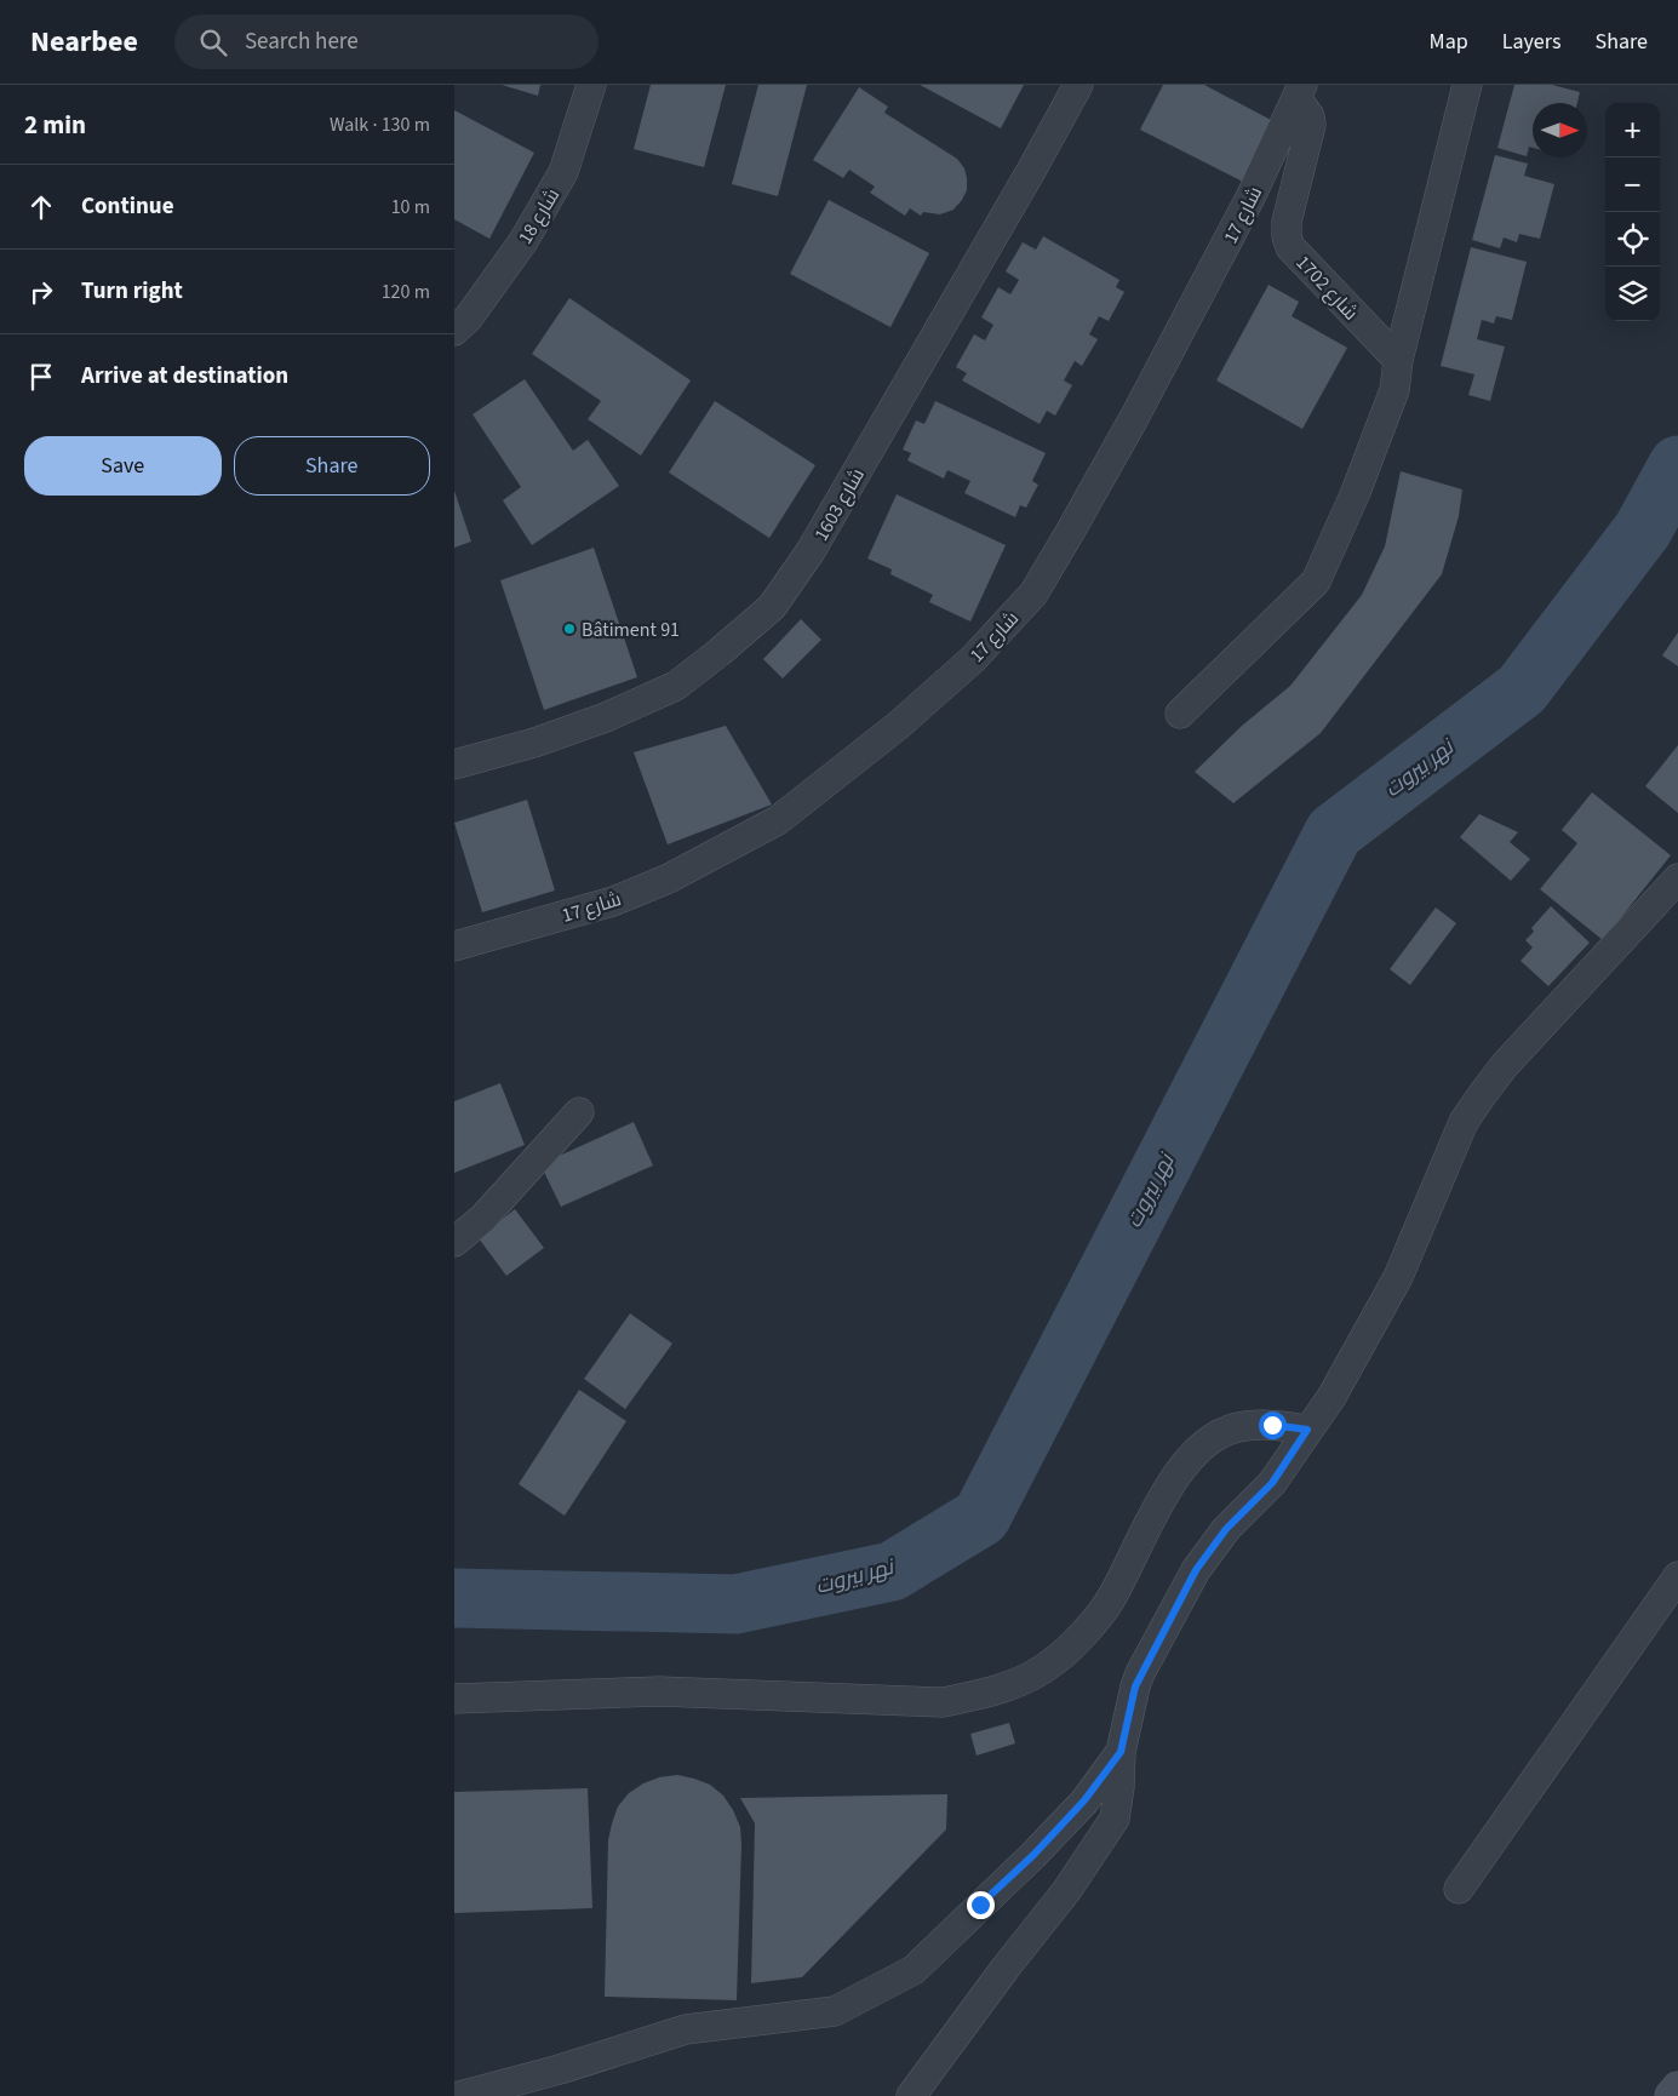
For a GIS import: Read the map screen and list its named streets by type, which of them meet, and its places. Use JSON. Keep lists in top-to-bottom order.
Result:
{
  "streets": {
    "street": [
      "شارع 17",
      "شارع 18",
      "شارع 1702",
      "شارع 1603"
    ]
  },
  "crossings": [
    ["شارع 17", "شارع 1702"]
  ],
  "water": ["نهر بيروت"],
  "places": ["Bâtiment 91"],
  "north": "right",
  "page": {
    "header": "Nearbee",
    "search": "Search here",
    "nav": ["Map", "Layers", "Share"],
    "heading": ["2 min", "Walk · 130 m"],
    "map_buttons": ["+", "−"],
    "list": [
      ["Continue", "10 m"],
      ["Turn right", "120 m"],
      "Arrive at destination"
    ],
    "buttons": ["Save", "Share"]
  }
}
